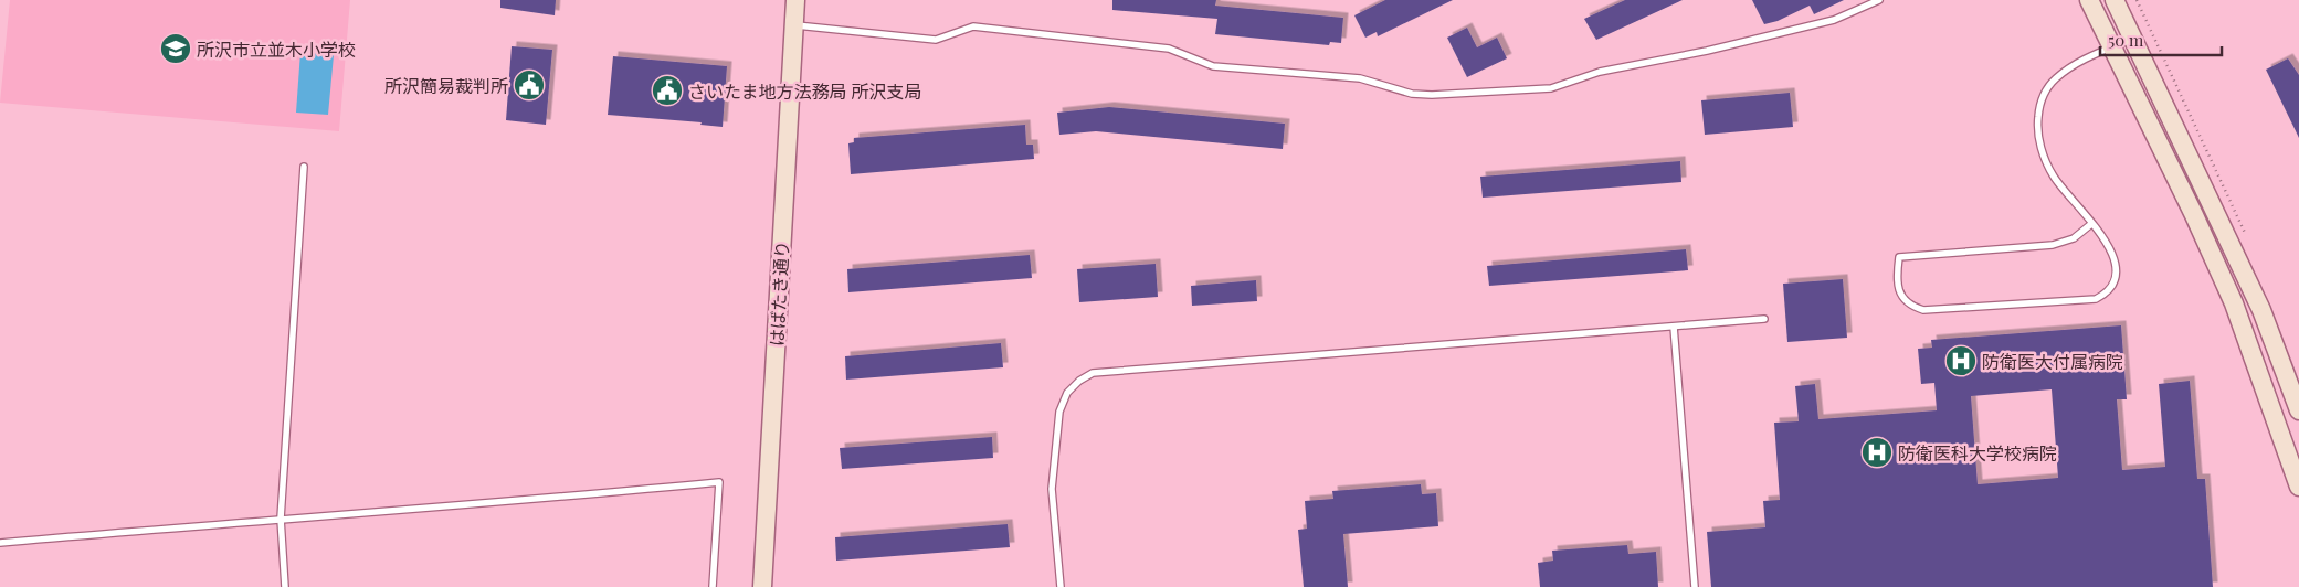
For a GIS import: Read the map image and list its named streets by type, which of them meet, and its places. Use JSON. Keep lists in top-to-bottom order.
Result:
{
  "streets": {
    "street": ["はばたき通り"]
  },
  "places": {
    "school or university": ["所沢市立並木小学校"],
    "public building": ["所沢簡易裁判所", "さいたま地方法務局 所沢支局"],
    "hospital": ["防衛医大付属病院", "防衛医科大学校病院"]
  },
  "scale_bar": "50 m"
}
